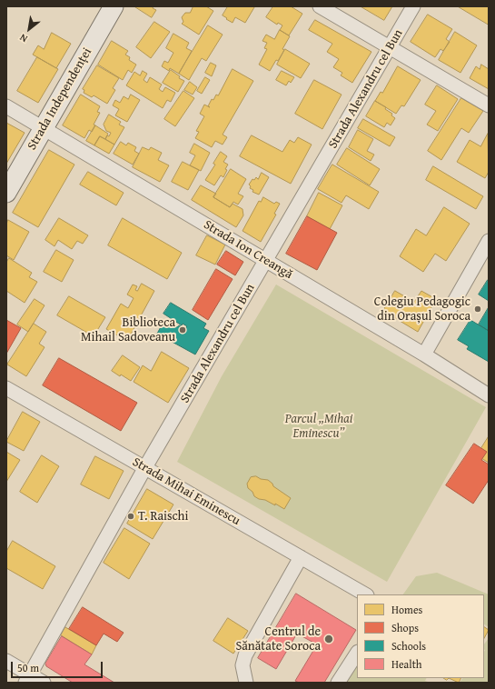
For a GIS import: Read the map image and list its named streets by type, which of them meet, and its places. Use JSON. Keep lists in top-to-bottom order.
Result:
{
  "streets": {
    "main road": ["Strada Independenței"],
    "street": ["Strada Alexandru cel Bun", "Strada Ion Creangă", "Strada Mihai Eminescu"]
  },
  "crossings": [
    ["Strada Alexandru cel Bun", "Strada Ion Creangă"],
    ["Strada Alexandru cel Bun", "Strada Mihai Eminescu"],
    ["Strada Independenței", "Strada Ion Creangă"]
  ],
  "parks": ["Parcul „Mihai Eminescu”"],
  "places": [
    "Colegiu Pedagogic din Orașul Soroca",
    "Biblioteca Mihail Sadoveanu",
    "T. Raischi",
    "Centrul de Sănătate Soroca"
  ],
  "legend": [
    "Homes",
    "Shops",
    "Schools",
    "Health"
  ],
  "scale_bar": "50 m",
  "north": "bottom left"
}
